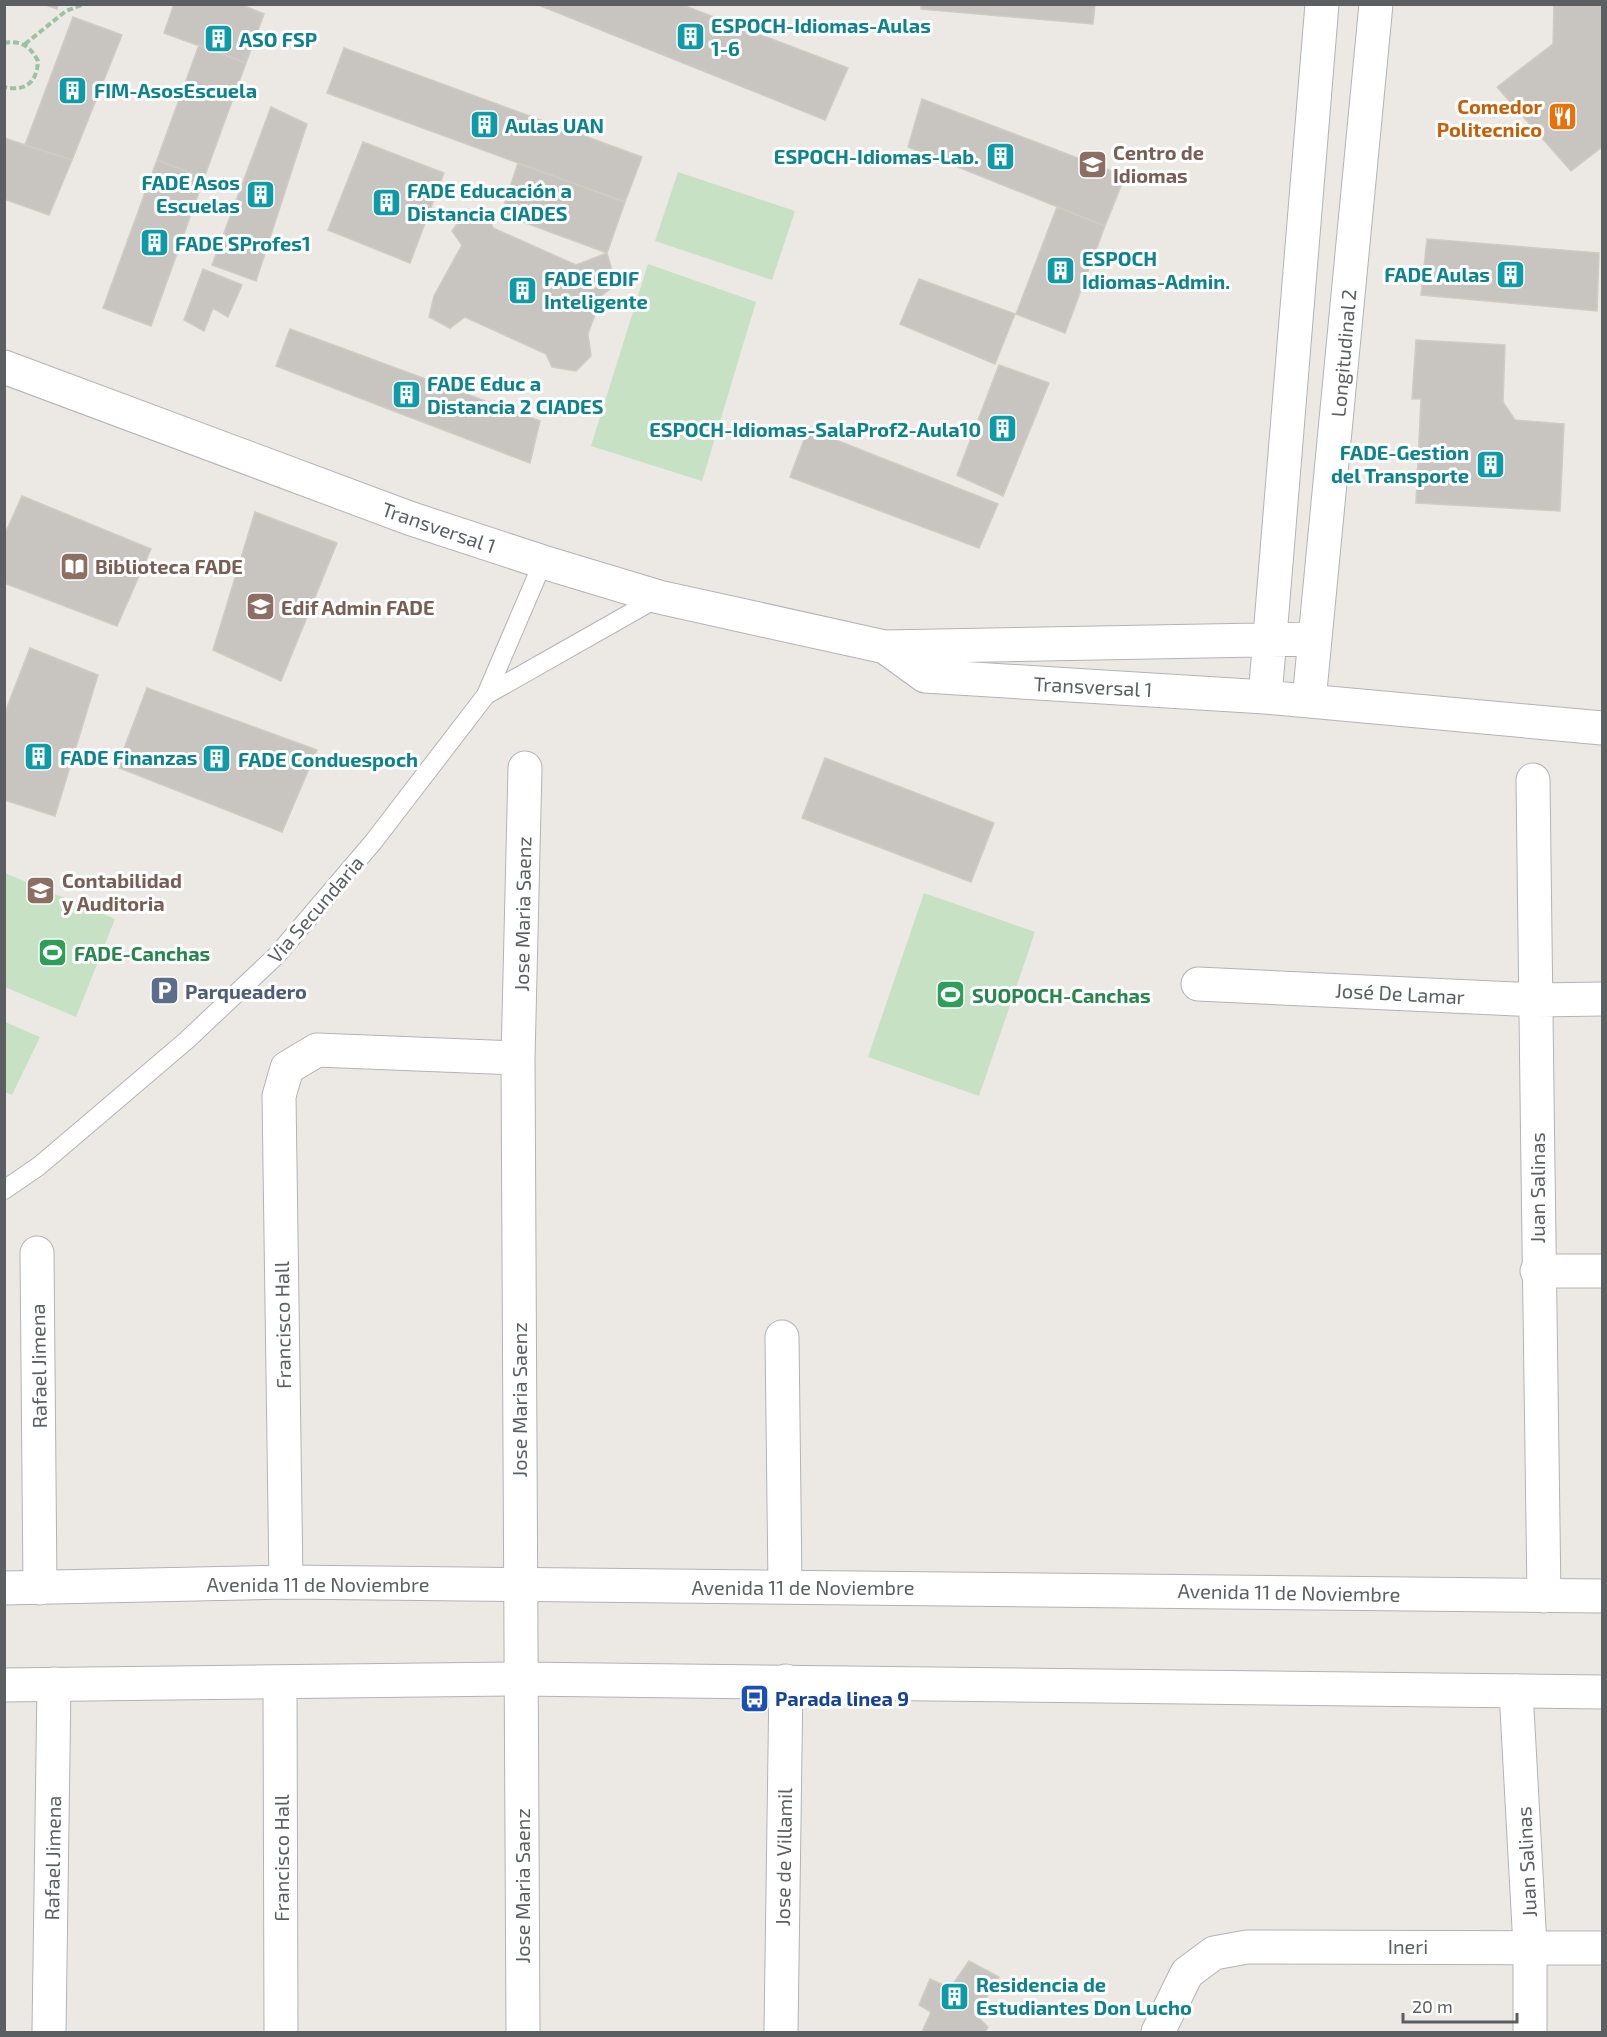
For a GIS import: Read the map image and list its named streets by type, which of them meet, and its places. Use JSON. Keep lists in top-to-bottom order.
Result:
{
  "streets": {
    "street": [
      "Longitudinal 2",
      "Transversal 1",
      "Jose Maria Saenz",
      "José De Lamar",
      "Juan Salinas",
      "Francisco Hall",
      "Rafael Jimena",
      "Avenida 11 de Noviembre",
      "Jose de Villamil",
      "Ineri"
    ],
    "lane": ["Via Secundaria"]
  },
  "crossings": [
    ["Longitudinal 2", "Transversal 1"],
    ["Transversal 1", "Via Secundaria"],
    ["Jose Maria Saenz", "Francisco Hall"],
    ["Jose Maria Saenz", "Avenida 11 de Noviembre"],
    ["José De Lamar", "Juan Salinas"],
    ["Juan Salinas", "Avenida 11 de Noviembre"],
    ["Juan Salinas", "Ineri"],
    ["Francisco Hall", "Avenida 11 de Noviembre"],
    ["Rafael Jimena", "Avenida 11 de Noviembre"]
  ],
  "places": {
    "building": [
      "ESPOCH-Idiomas-Aulas 1-6",
      "ASO FSP",
      "FIM-AsosEscuela",
      "Aulas UAN",
      "ESPOCH-Idiomas-Lab.",
      "FADE Asos Escuelas",
      "FADE Educación a Distancia CIADES",
      "FADE SProfes1",
      "ESPOCH Idiomas-Admin.",
      "FADE Aulas",
      "FADE EDIF Inteligente",
      "FADE Educ a Distancia 2 CIADES",
      "ESPOCH-Idiomas-SalaProf2-Aula10",
      "FADE-Gestion del Transporte",
      "FADE Finanzas",
      "FADE Conduespoch",
      "Residencia de Estudiantes Don Lucho"
    ],
    "restaurant": ["Comedor Politecnico"],
    "school or university": ["Centro de Idiomas", "Edif Admin FADE", "Contabilidad y Auditoria"],
    "library": ["Biblioteca FADE"],
    "sports": ["FADE-Canchas", "SUOPOCH-Canchas"],
    "parking": ["Parqueadero"],
    "bus stop": ["Parada linea 9"]
  },
  "scale_bar": "20 m"
}
